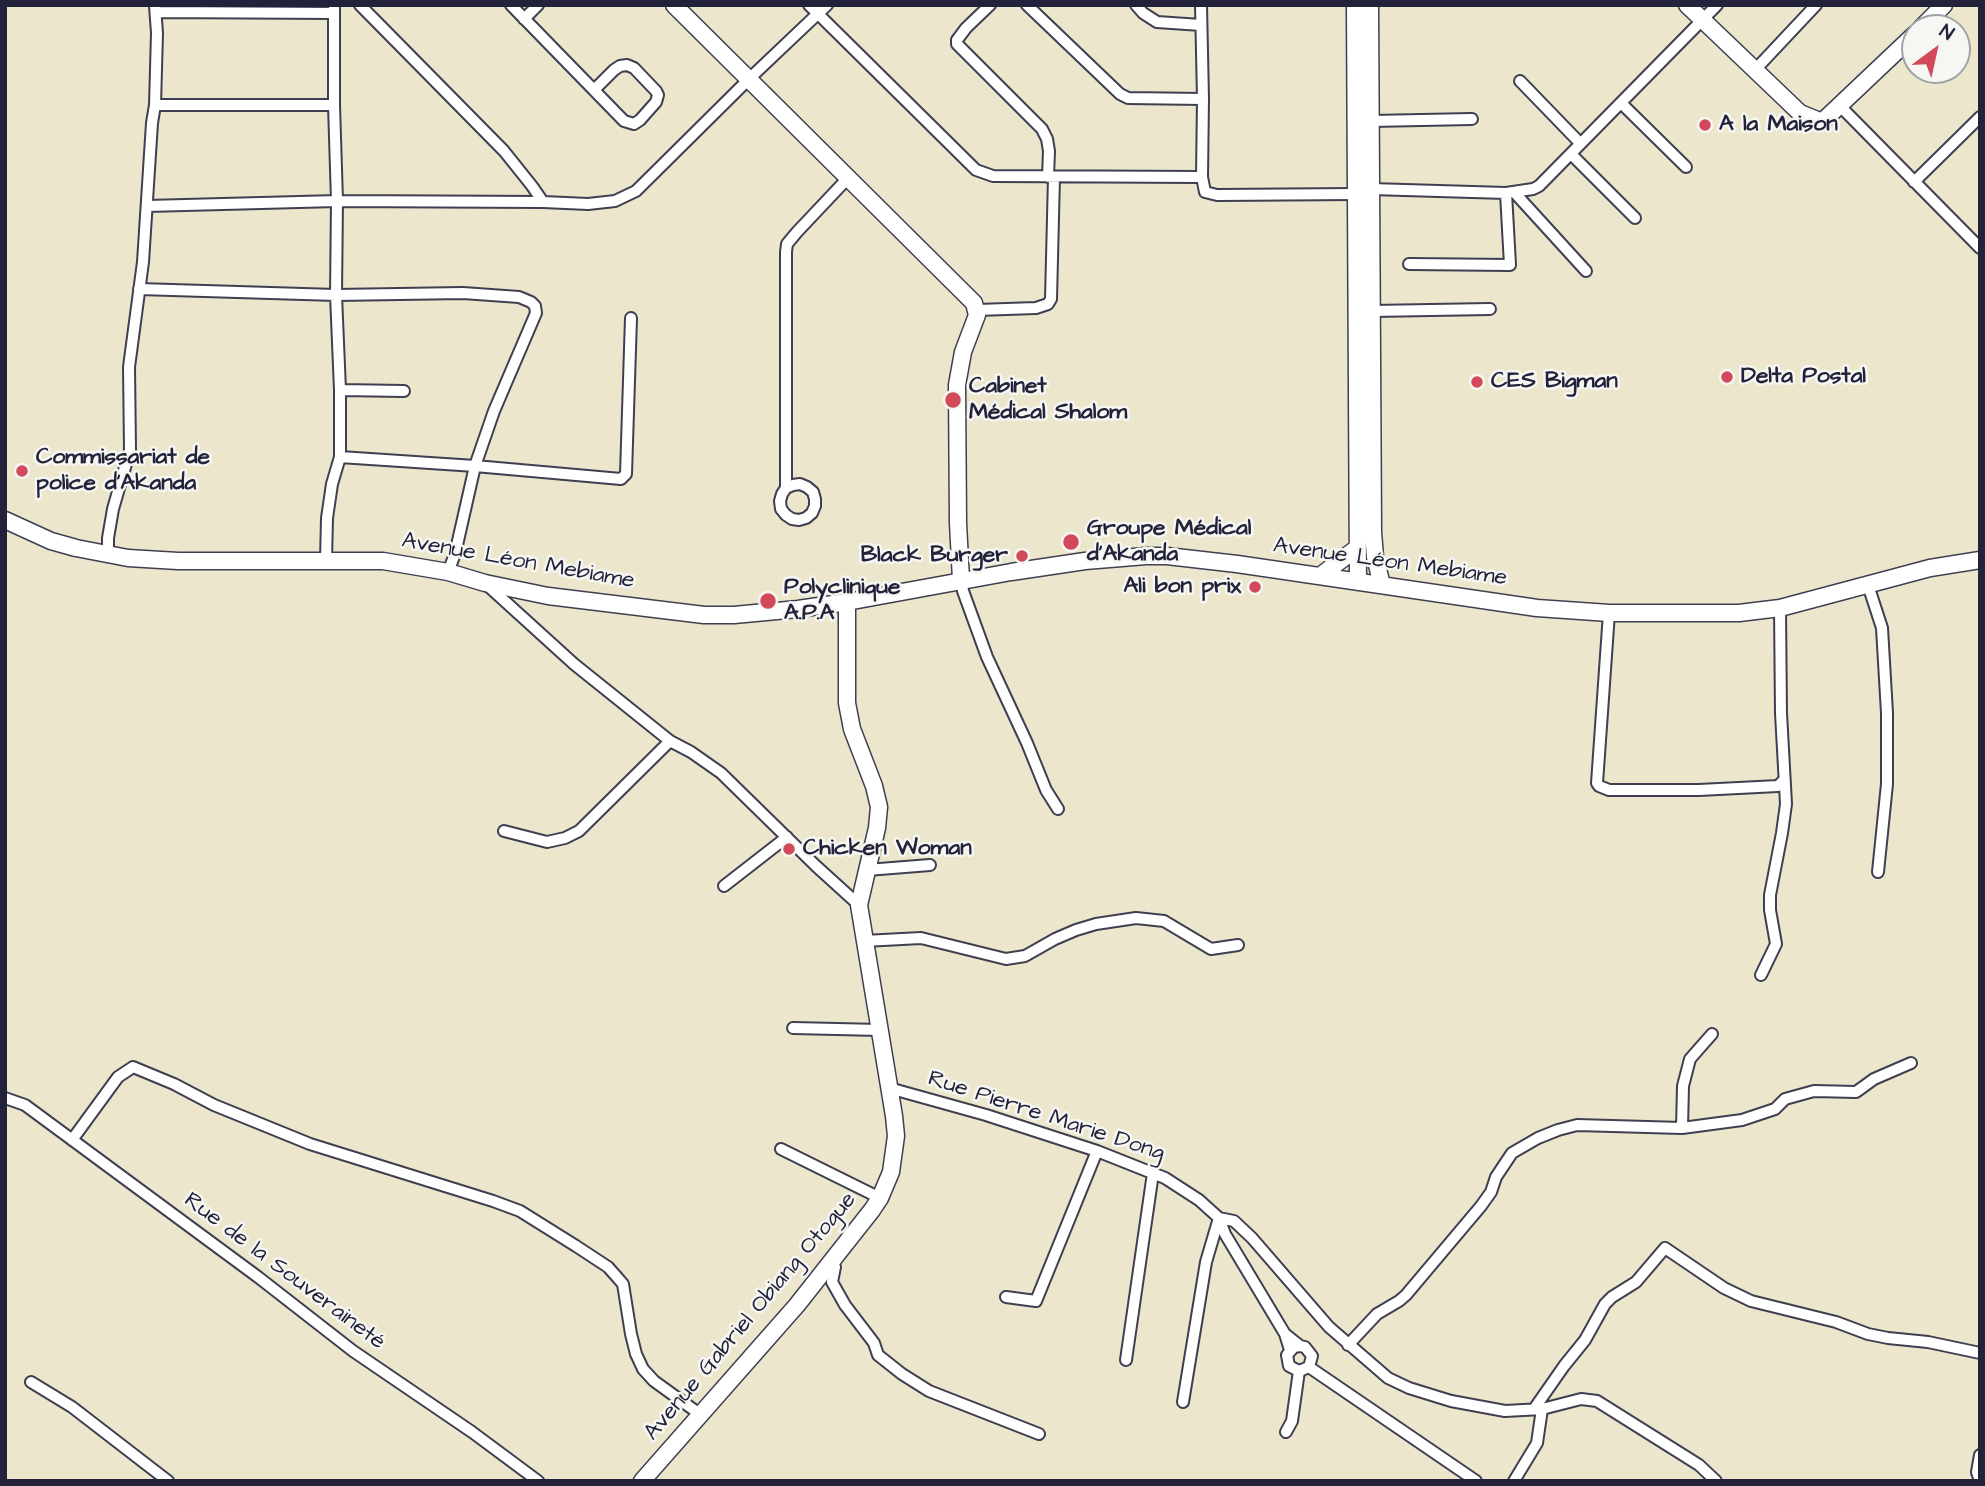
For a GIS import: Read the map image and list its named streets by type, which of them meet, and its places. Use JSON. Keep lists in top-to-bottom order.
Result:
{
  "streets": {
    "street": [
      "Avenue Léon Mebiame",
      "Rue Pierre Marie Dong",
      "Rue de la Souveraineté",
      "Avenue Gabriel Obiang Otogue"
    ]
  },
  "crossings": [
    ["Avenue Léon Mebiame", "Avenue Gabriel Obiang Otogue"],
    ["Rue Pierre Marie Dong", "Avenue Gabriel Obiang Otogue"]
  ],
  "places": [
    "A la Maison",
    "Delta Postal",
    "CES Bigman",
    "Cabinet Médical Shalom",
    "Commissariat de police d'Akanda",
    "Groupe Médical d'Akanda",
    "Black Burger",
    "Ali bon prix",
    "Polyclinique A.P.A",
    "Chicken Woman"
  ],
  "north": "top right"
}
